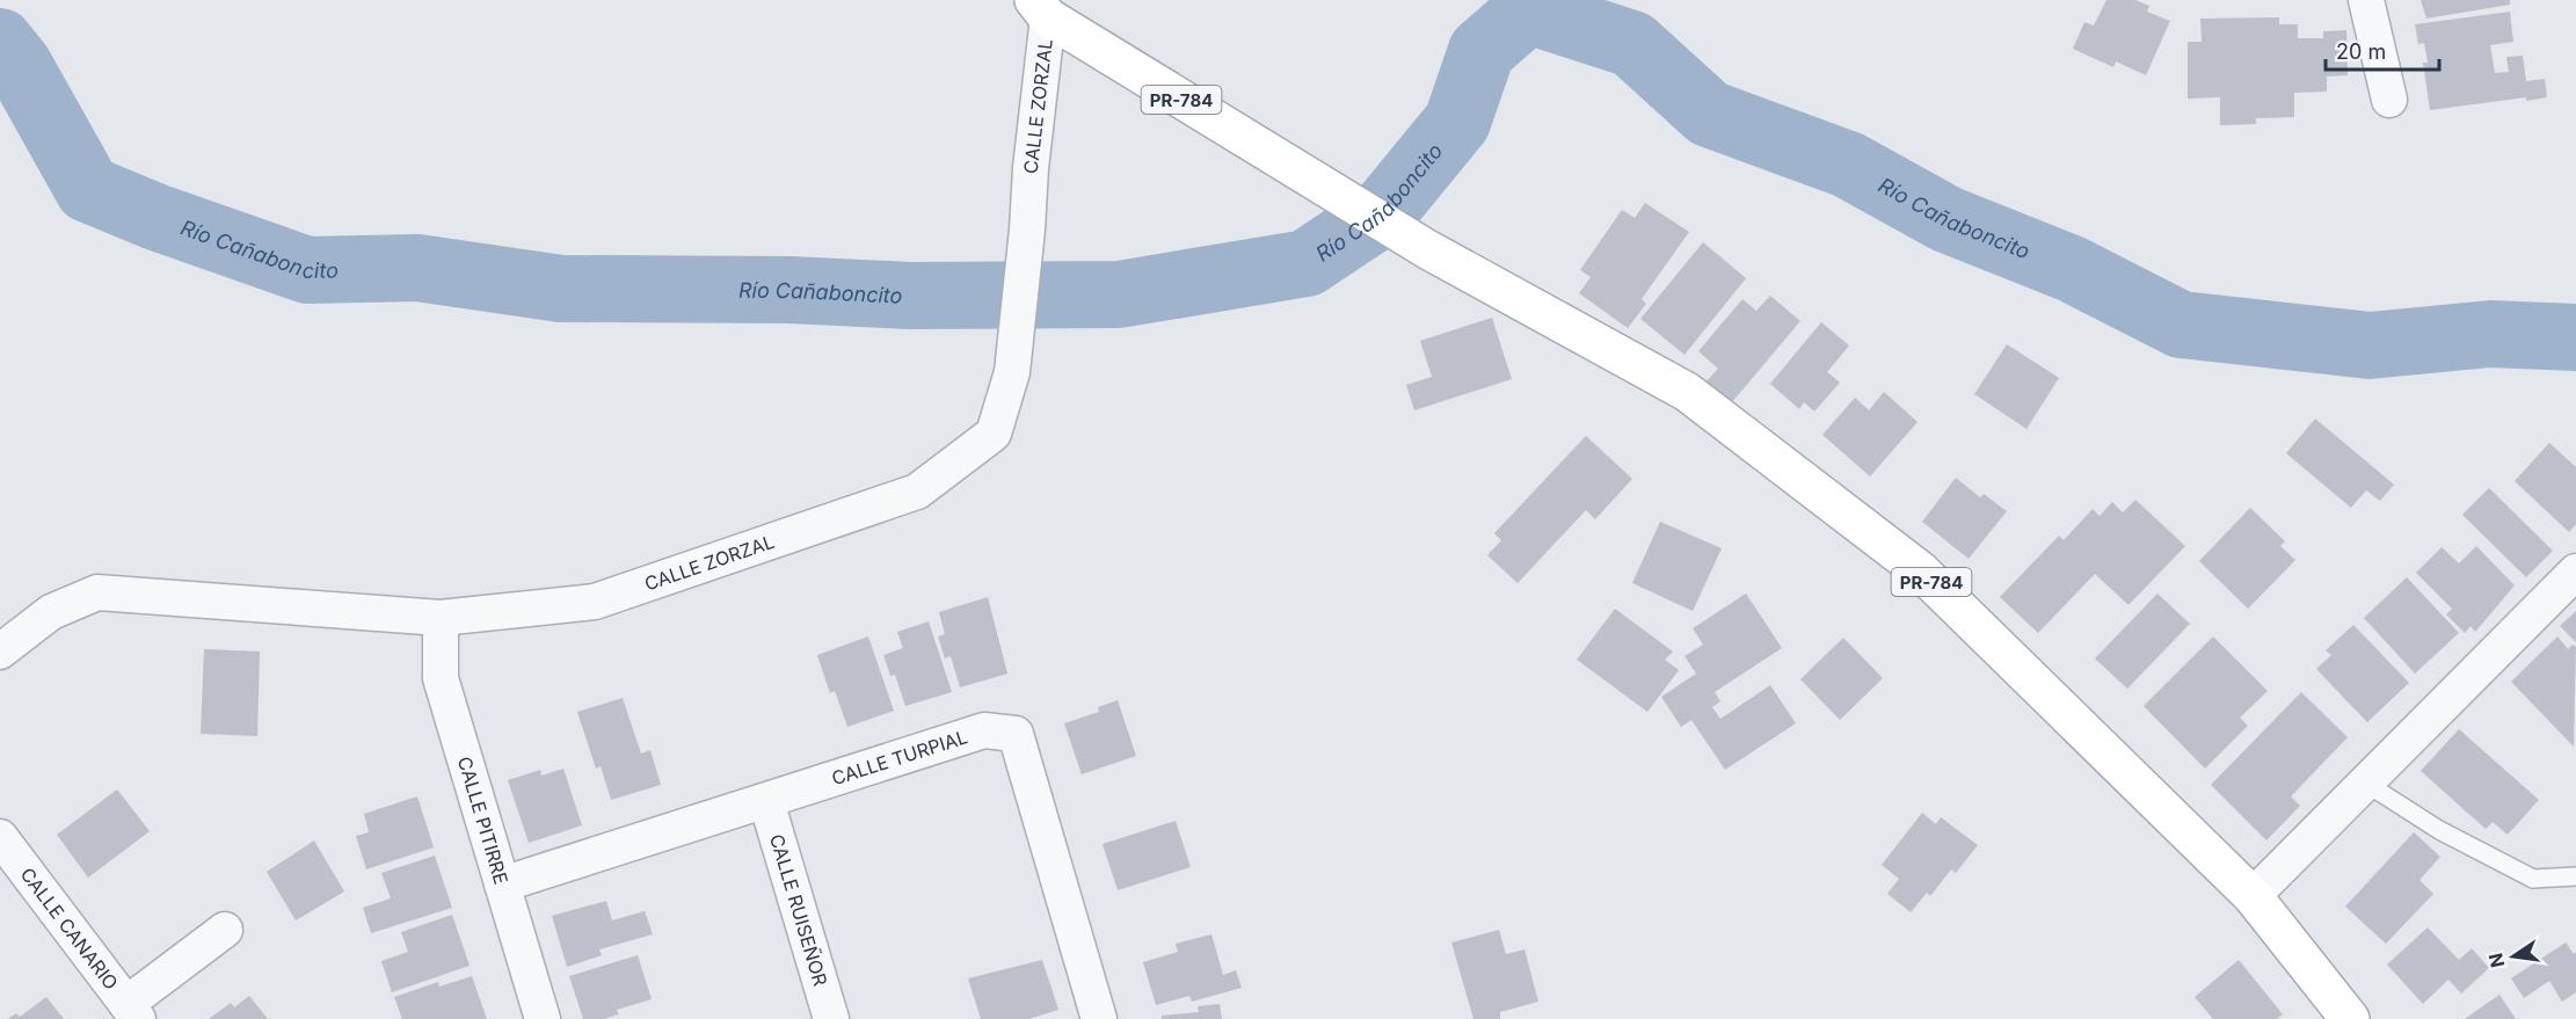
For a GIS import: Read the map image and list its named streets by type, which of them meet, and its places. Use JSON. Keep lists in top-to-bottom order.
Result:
{
  "streets": {
    "main road": ["PR-784"],
    "street": [
      "CALLE ZORZAL",
      "CALLE TURPIAL",
      "CALLE PITIRRE",
      "CALLE RUISEÑOR",
      "CALLE CANARIO"
    ]
  },
  "crossings": [
    ["PR-784", "CALLE ZORZAL"],
    ["CALLE ZORZAL", "CALLE PITIRRE"],
    ["CALLE TURPIAL", "CALLE PITIRRE"],
    ["CALLE TURPIAL", "CALLE RUISEÑOR"]
  ],
  "water": ["Río Cañaboncito"],
  "scale_bar": "20 m",
  "north": "left"
}
